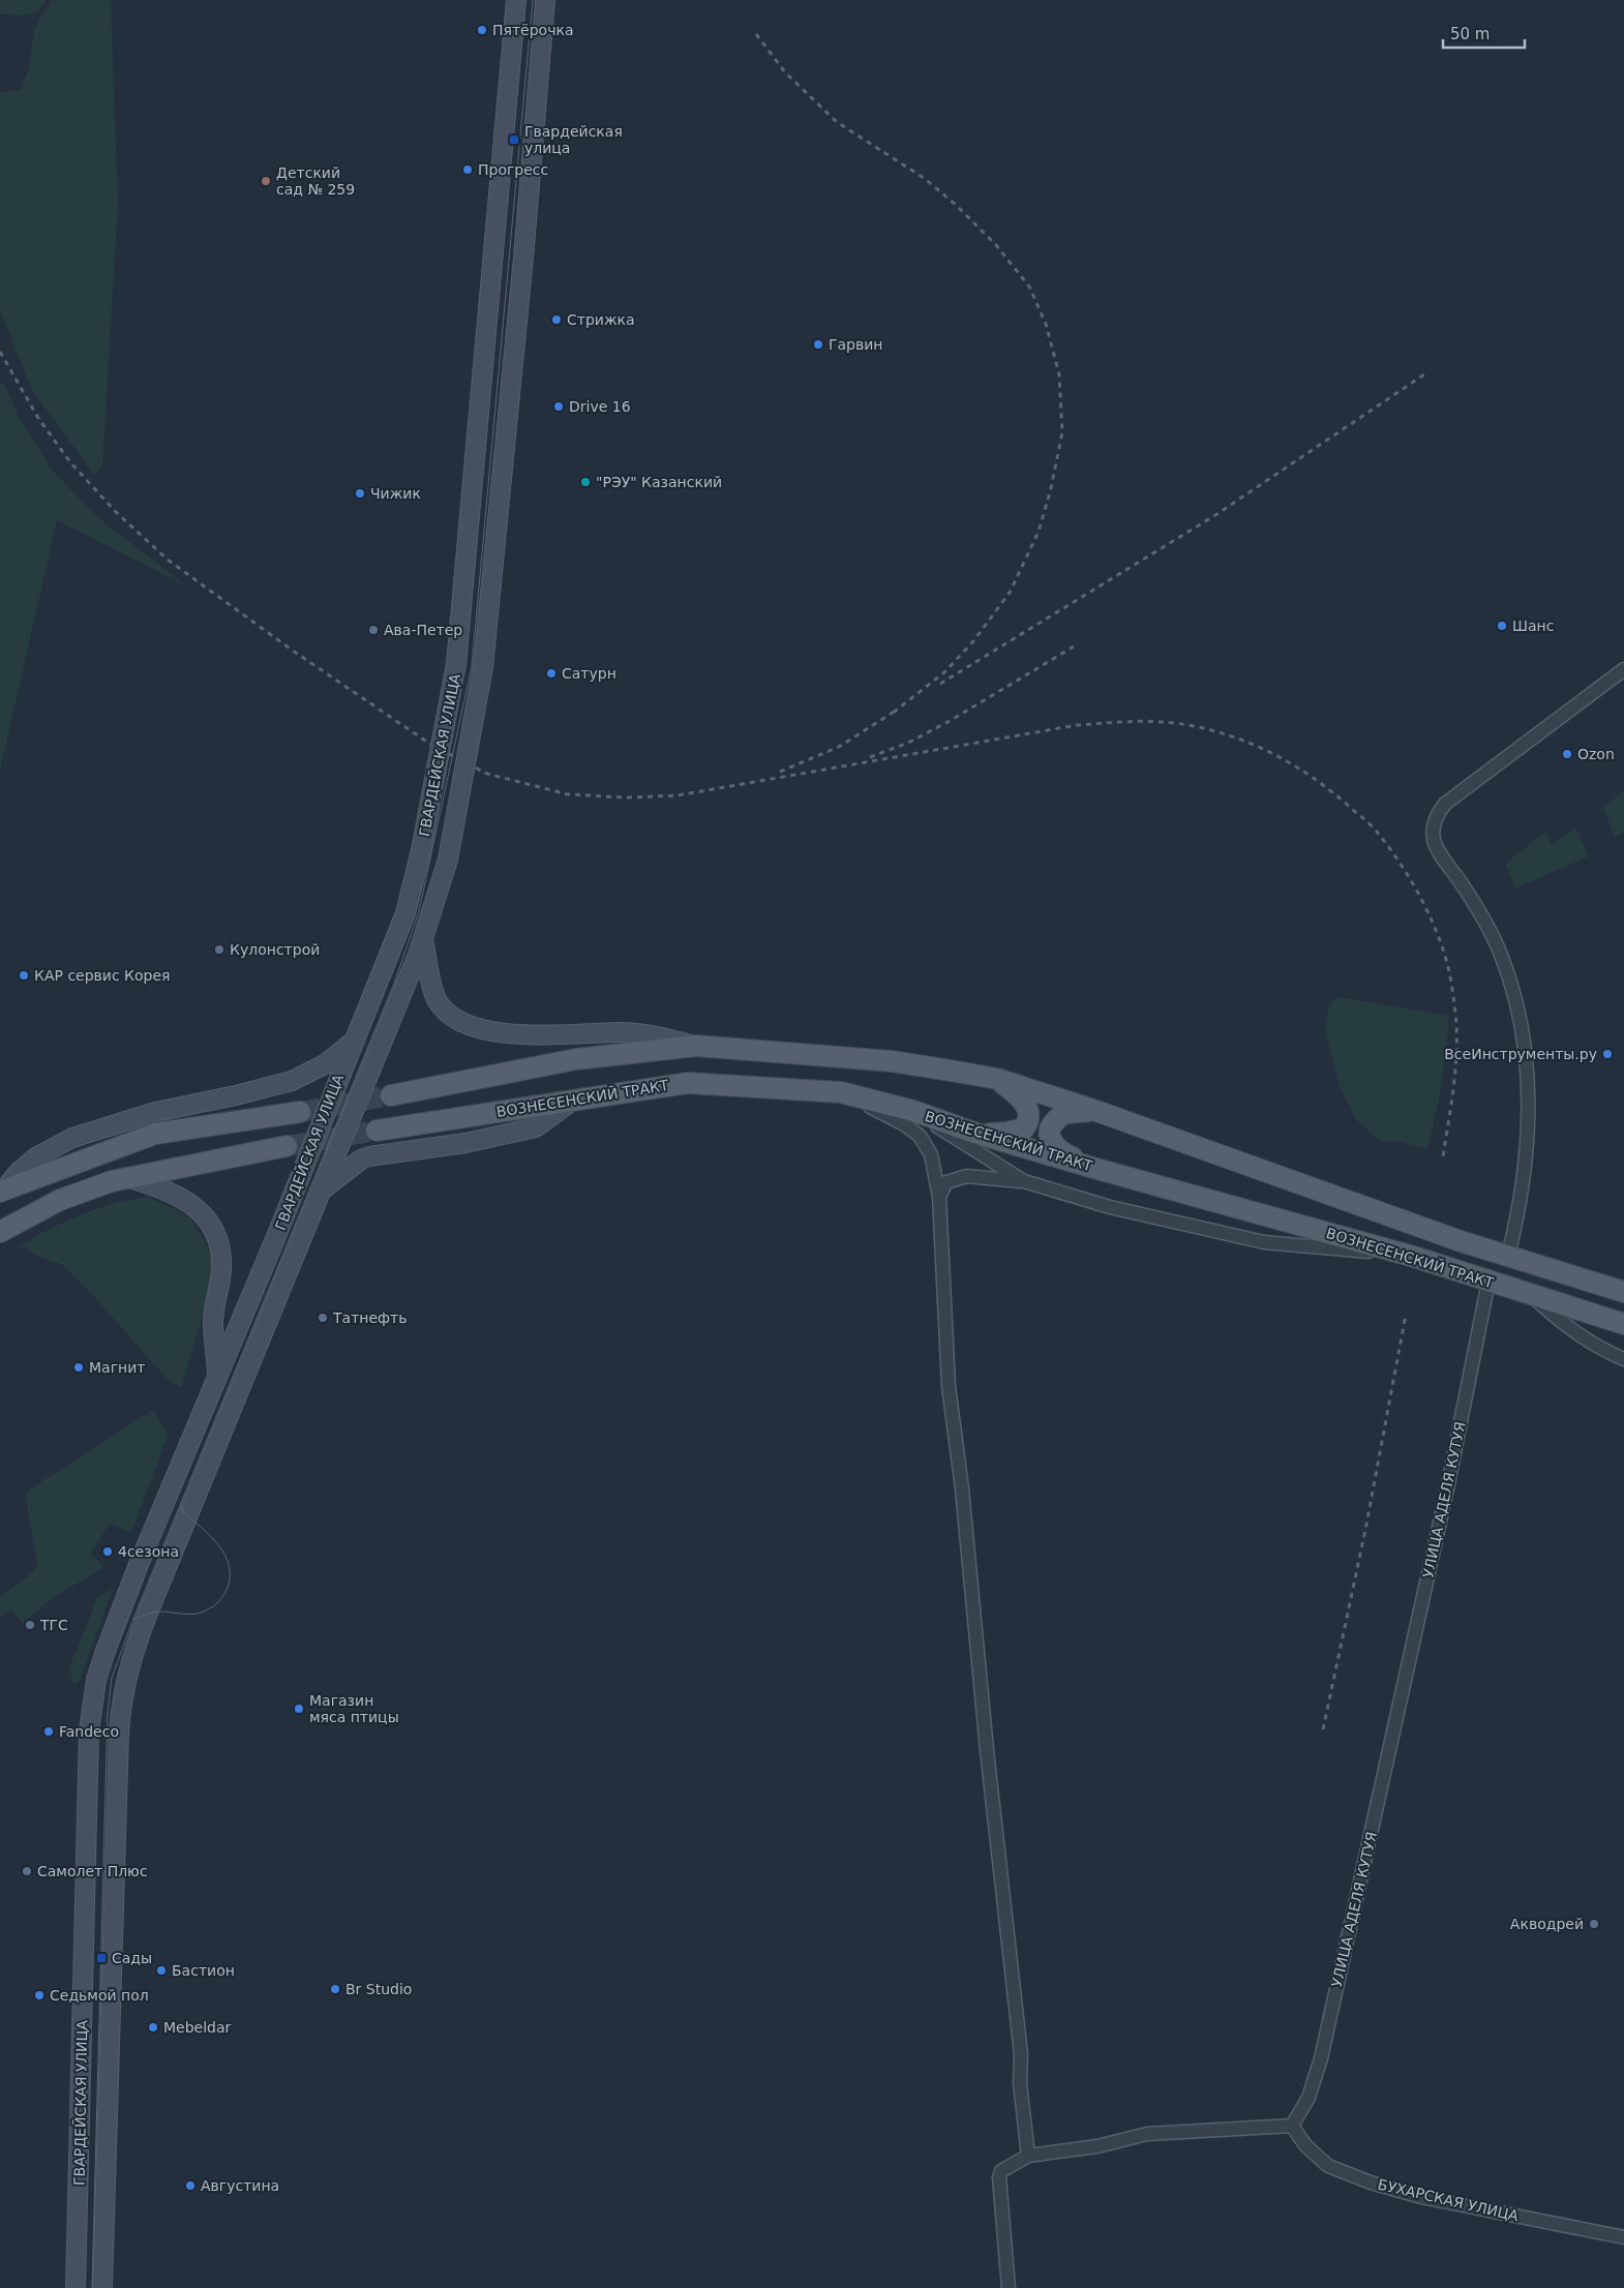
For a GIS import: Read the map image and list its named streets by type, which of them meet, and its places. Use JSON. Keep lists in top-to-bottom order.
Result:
{
  "streets": {
    "main road": ["ГВАРДЕЙСКАЯ УЛИЦА", "ВОЗНЕСЕНСКИЙ ТРАКТ"],
    "street": ["УЛИЦА АДЕЛЯ КУТУЯ", "БУХАРСКАЯ УЛИЦА"]
  },
  "crossings": [
    ["ВОЗНЕСЕНСКИЙ ТРАКТ", "УЛИЦА АДЕЛЯ КУТУЯ"],
    ["УЛИЦА АДЕЛЯ КУТУЯ", "БУХАРСКАЯ УЛИЦА"]
  ],
  "places": {
    "other": [
      "Пятёрочка",
      "Прогресс",
      "Детский сад № 259",
      "Стрижка",
      "Гарвин",
      "Drive 16",
      "\"РЭУ\" Казанский",
      "Чижик",
      "Шанс",
      "Ава-Петер",
      "Сатурн",
      "Ozon",
      "Кулонстрой",
      "КАР сервис Корея",
      "ВсеИнструменты.ру",
      "Татнефть",
      "Магнит",
      "4сезона",
      "ТГС",
      "Магазин мяса птицы",
      "Fandeco",
      "Самолет Плюс",
      "Акводрей",
      "Бастион",
      "Br Studio",
      "Седьмой пол",
      "Mebeldar",
      "Августина"
    ],
    "transit": ["Гвардейская улица", "Сады"]
  },
  "scale_bar": "50 m"
}
